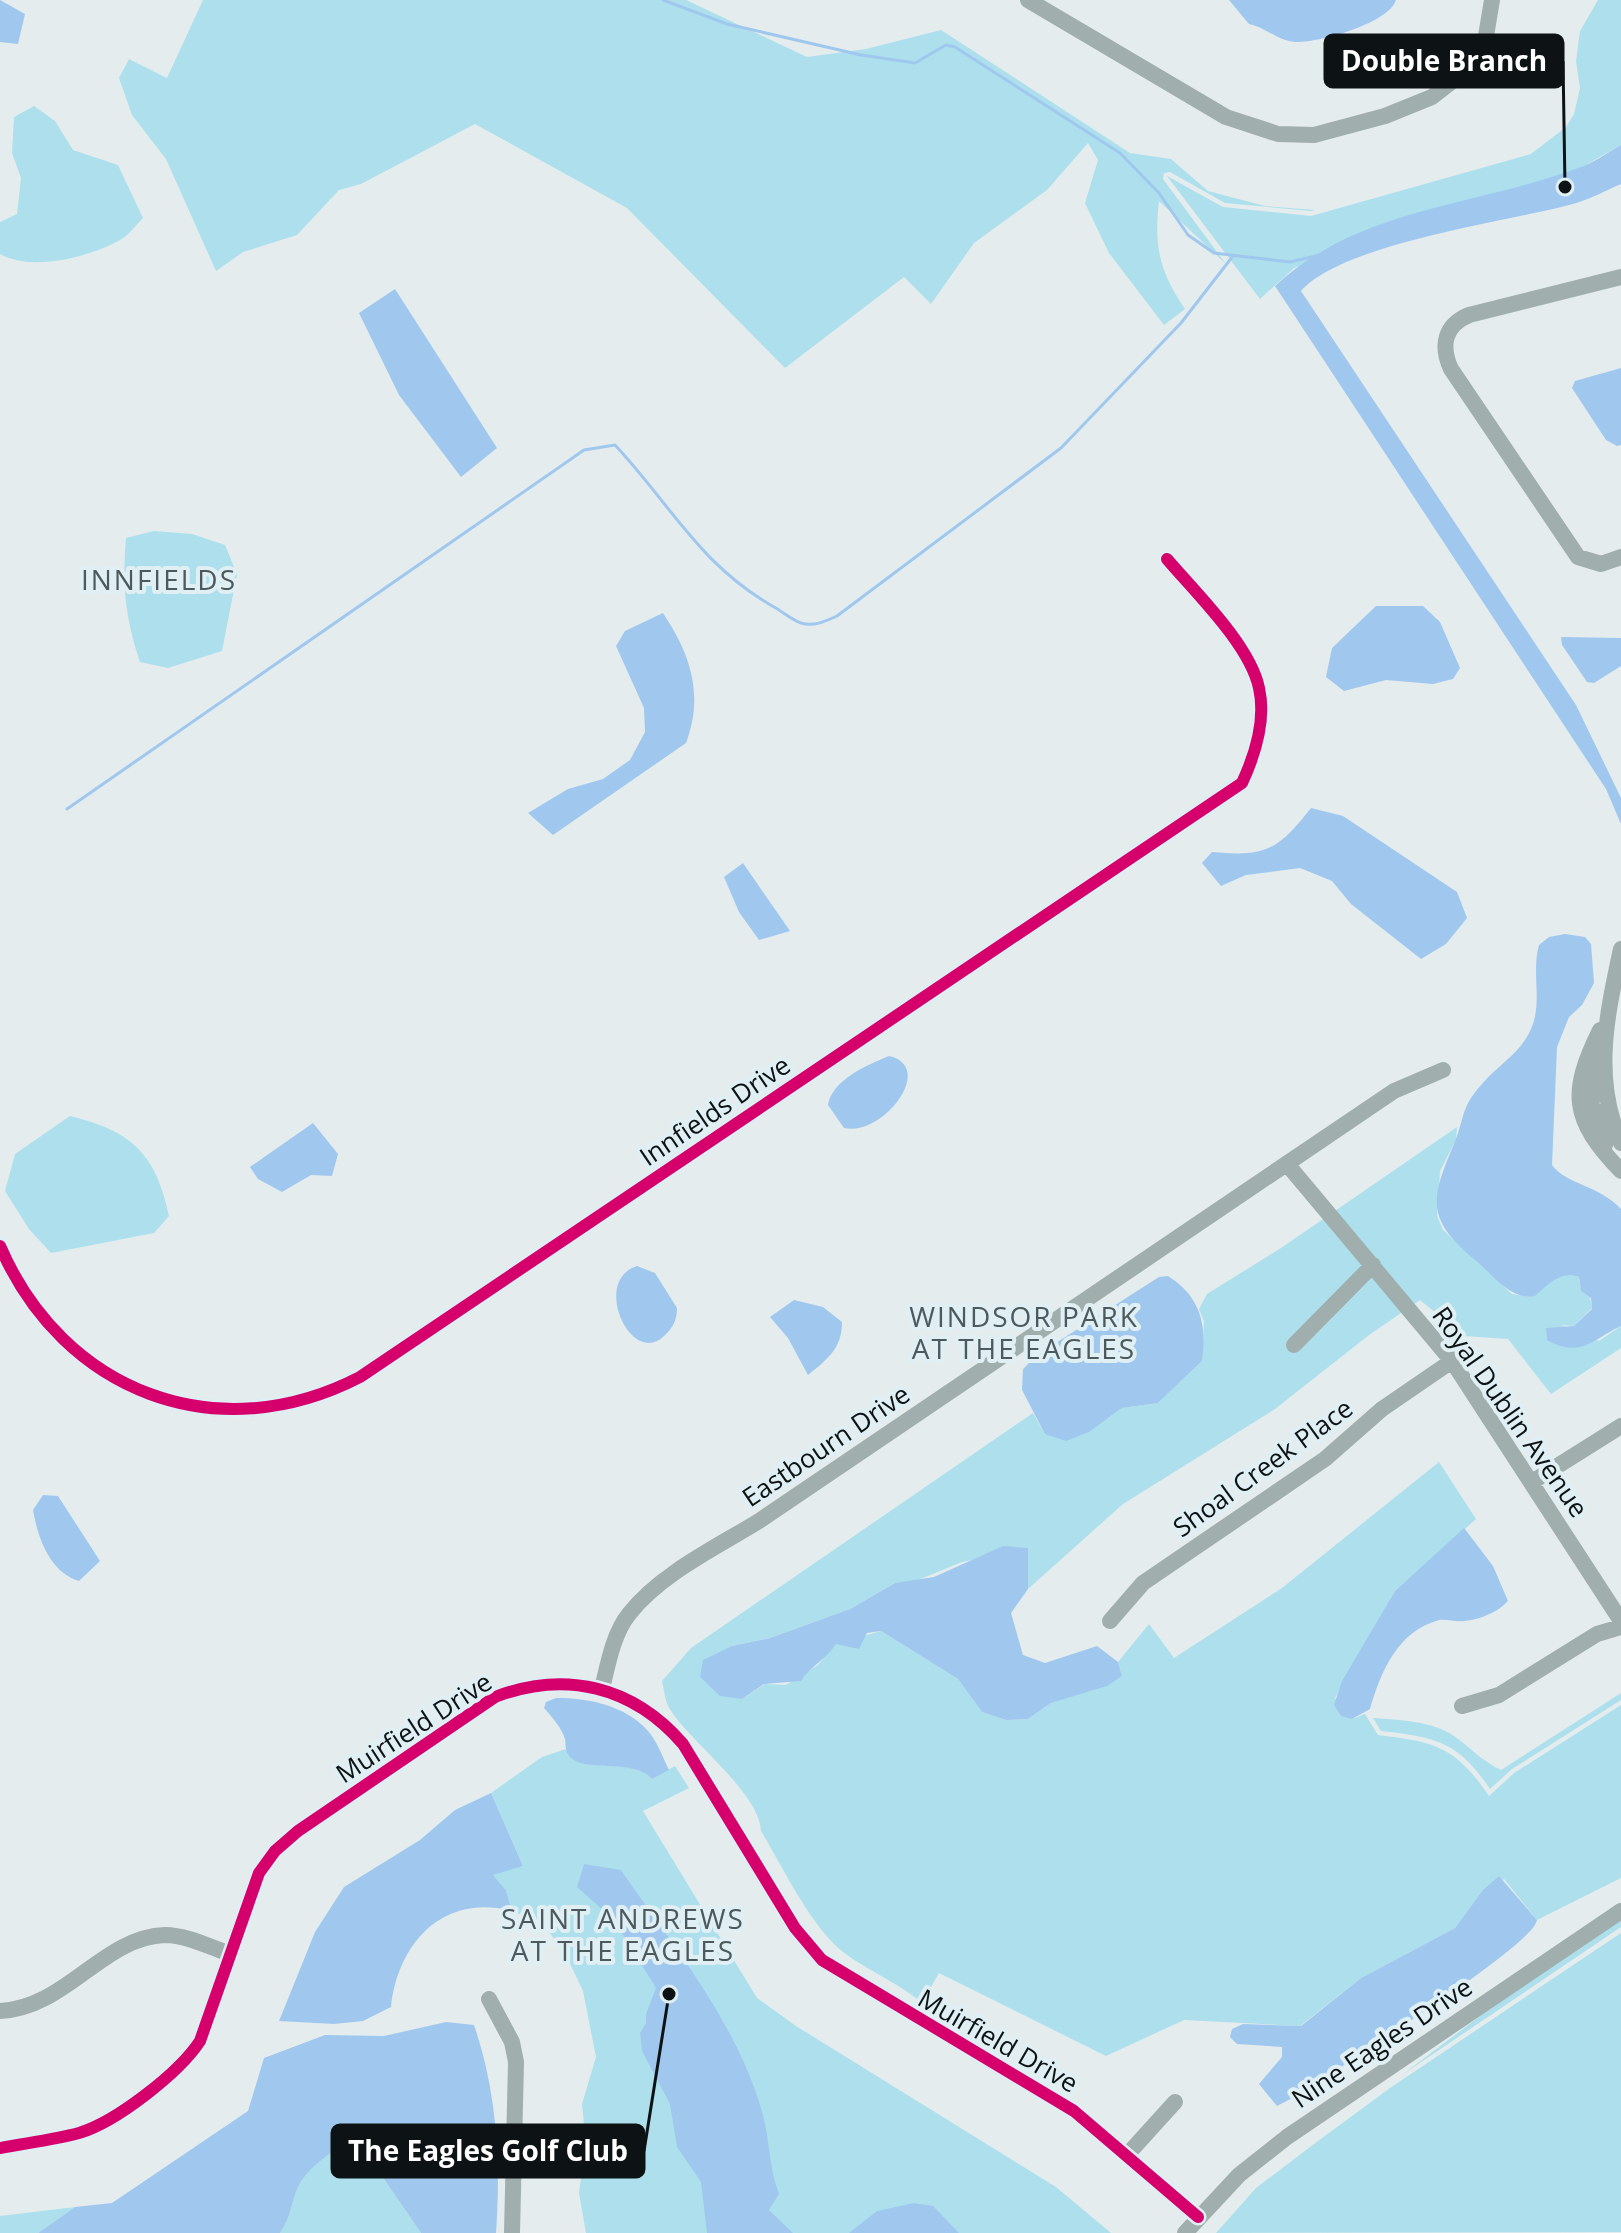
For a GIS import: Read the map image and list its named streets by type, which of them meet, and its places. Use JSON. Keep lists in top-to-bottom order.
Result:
{
  "streets": {
    "street": [
      "Innfields Drive",
      "Royal Dublin Avenue",
      "Eastbourn Drive",
      "Shoal Creek Place",
      "Muirfield Drive",
      "Nine Eagles Drive"
    ]
  },
  "crossings": [
    ["Royal Dublin Avenue", "Eastbourn Drive"],
    ["Royal Dublin Avenue", "Shoal Creek Place"],
    ["Eastbourn Drive", "Muirfield Drive"],
    ["Muirfield Drive", "Nine Eagles Drive"]
  ],
  "districts": ["INNFIELDS", "WINDSOR PARK AT THE EAGLES", "SAINT ANDREWS AT THE EAGLES"],
  "places": ["Double Branch", "The Eagles Golf Club"]
}
